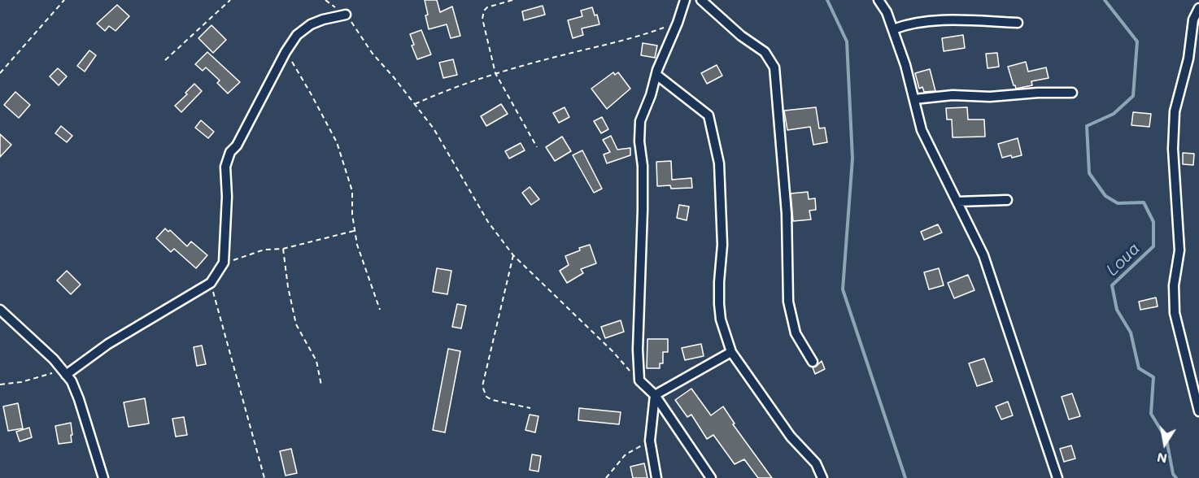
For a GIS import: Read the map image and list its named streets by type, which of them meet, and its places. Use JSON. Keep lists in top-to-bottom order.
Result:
{
  "water": ["Loua"],
  "north": "bottom"
}
